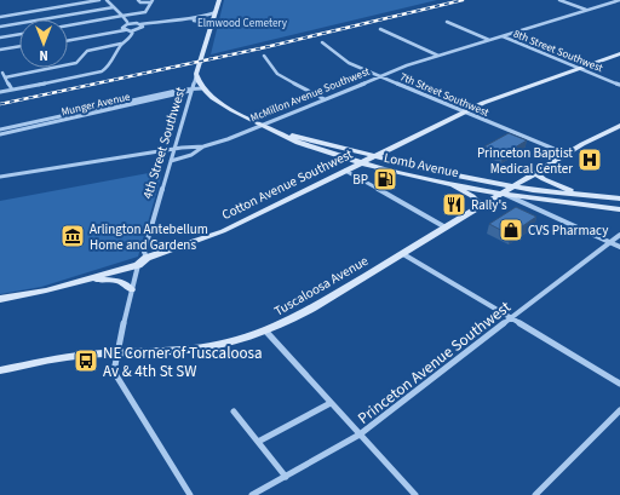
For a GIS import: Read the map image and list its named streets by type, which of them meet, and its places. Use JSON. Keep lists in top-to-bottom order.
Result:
{
  "streets": {
    "street": [
      "8th Street Southwest",
      "McMillon Avenue Southwest",
      "7th Street Southwest",
      "Munger Avenue",
      "4th Street Southwest",
      "Lomb Avenue",
      "Cotton Avenue Southwest",
      "Tuscaloosa Avenue",
      "Princeton Avenue Southwest"
    ]
  },
  "crossings": [
    ["8th Street Southwest", "McMillon Avenue Southwest"],
    ["8th Street Southwest", "Cotton Avenue Southwest"],
    ["McMillon Avenue Southwest", "7th Street Southwest"],
    ["McMillon Avenue Southwest", "4th Street Southwest"],
    ["McMillon Avenue Southwest", "Lomb Avenue"],
    ["7th Street Southwest", "Cotton Avenue Southwest"],
    ["7th Street Southwest", "Tuscaloosa Avenue"],
    ["Munger Avenue", "4th Street Southwest"],
    ["Munger Avenue", "Lomb Avenue"],
    ["4th Street Southwest", "Lomb Avenue"],
    ["4th Street Southwest", "Cotton Avenue Southwest"],
    ["Lomb Avenue", "Cotton Avenue Southwest"],
    ["Lomb Avenue", "Tuscaloosa Avenue"]
  ],
  "parks": ["Elmwood Cemetery"],
  "places": {
    "hospital": ["Princeton Baptist Medical Center"],
    "fuel station": ["BP"],
    "restaurant": ["Rally's"],
    "shop": ["CVS Pharmacy"],
    "museum": ["Arlington Antebellum Home and Gardens"],
    "bus stop": ["NE Corner of Tuscaloosa Av & 4th St SW"]
  },
  "north": "bottom"
}
